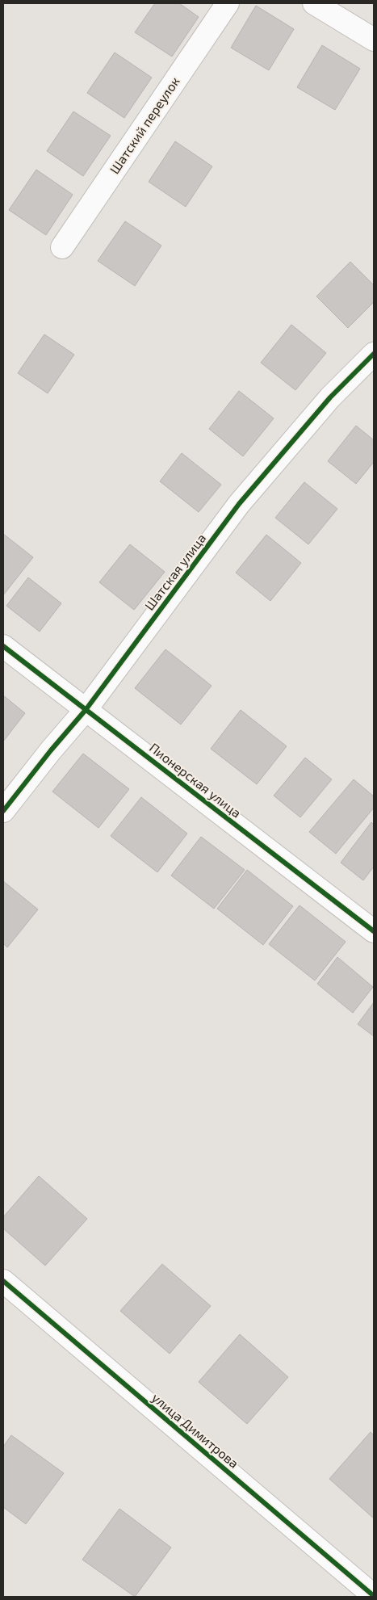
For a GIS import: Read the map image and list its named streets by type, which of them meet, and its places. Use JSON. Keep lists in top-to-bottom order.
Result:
{
  "streets": {
    "street": [
      "Шатский переулок",
      "Шатская улица",
      "Пионерская улица",
      "улица Димитрова"
    ]
  },
  "crossings": [
    ["Шатская улица", "Пионерская улица"]
  ]
}
